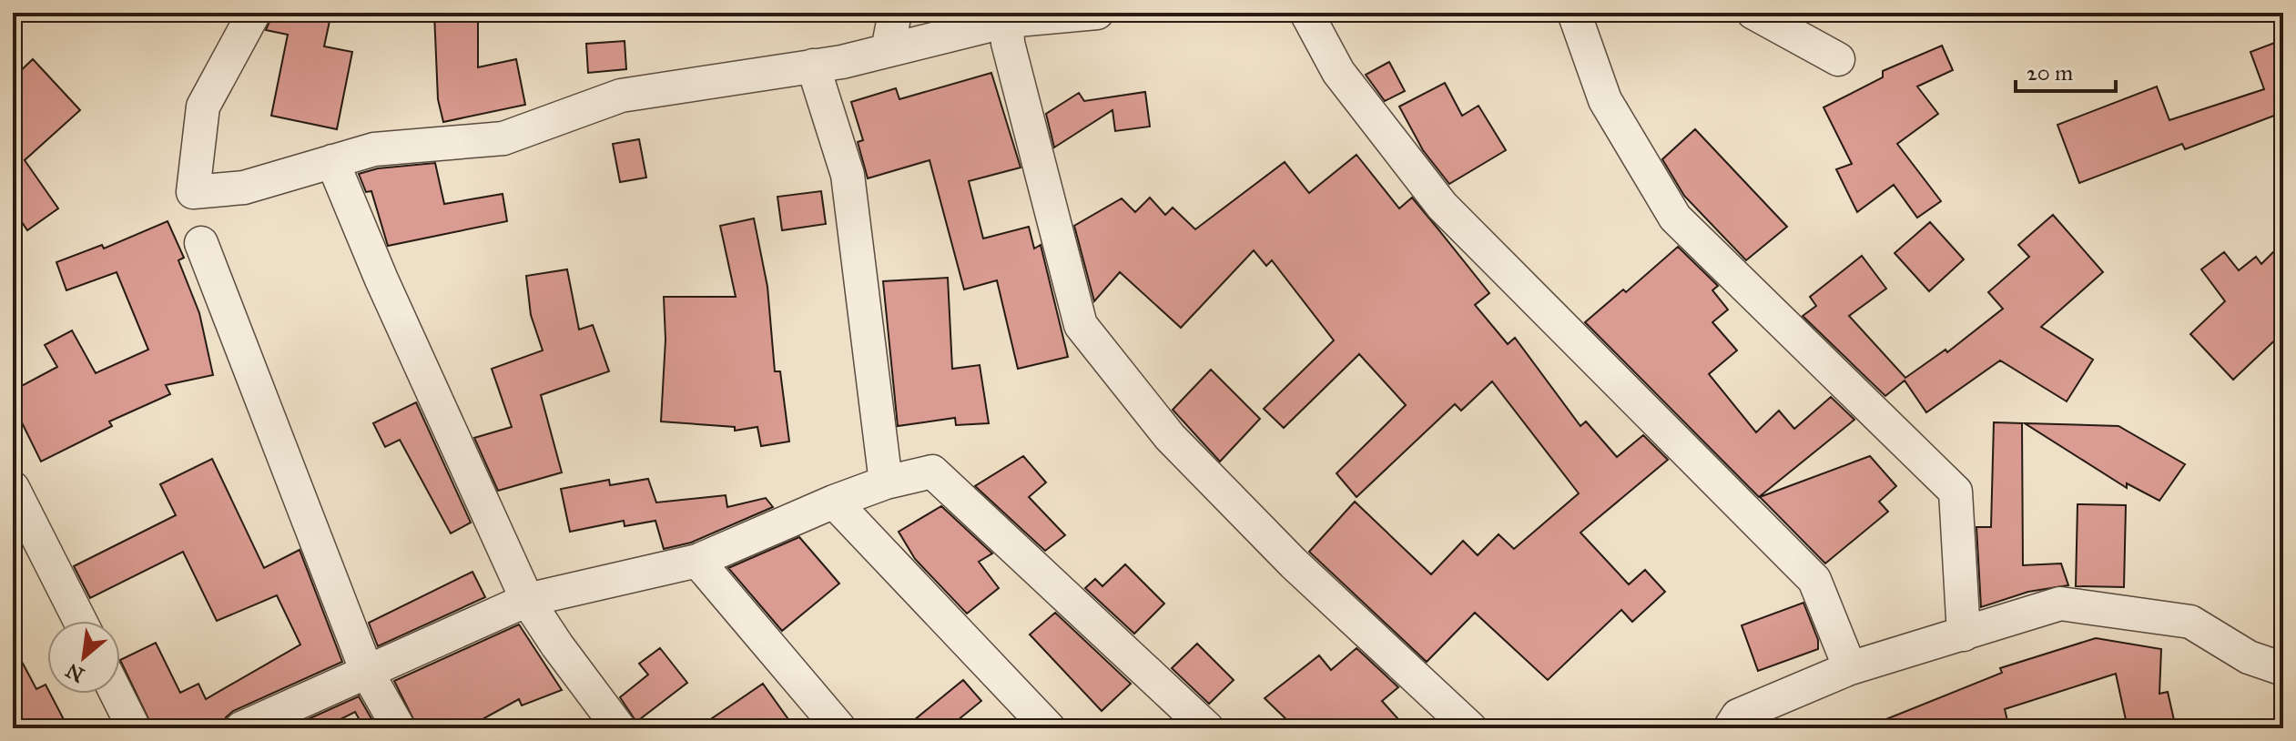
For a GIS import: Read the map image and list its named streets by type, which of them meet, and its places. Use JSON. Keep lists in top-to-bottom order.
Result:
{
  "scale_bar": "20 m",
  "north": "bottom left"
}
